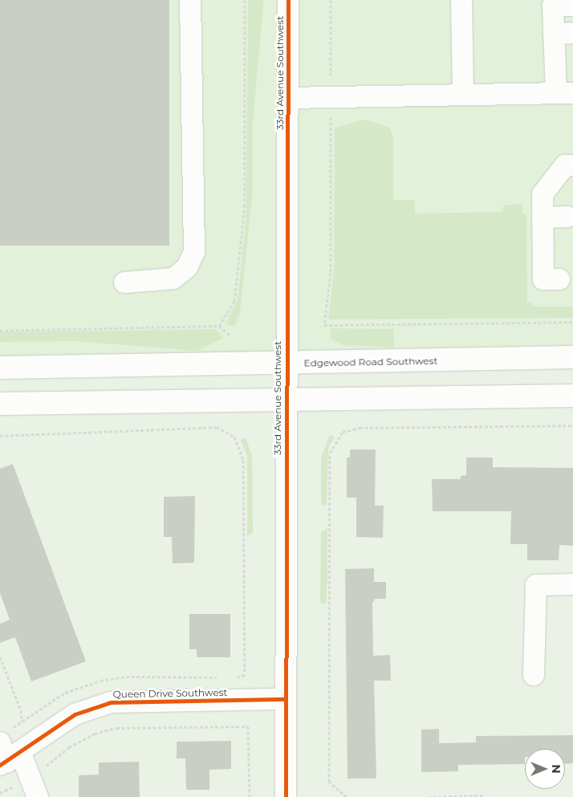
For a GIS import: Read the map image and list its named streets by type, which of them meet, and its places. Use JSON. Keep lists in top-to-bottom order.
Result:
{
  "streets": {
    "main road": ["Edgewood Road Southwest"],
    "street": ["33rd Avenue Southwest", "Queen Drive Southwest"]
  },
  "crossings": [
    ["33rd Avenue Southwest", "Edgewood Road Southwest"],
    ["33rd Avenue Southwest", "Queen Drive Southwest"]
  ],
  "north": "right"
}
